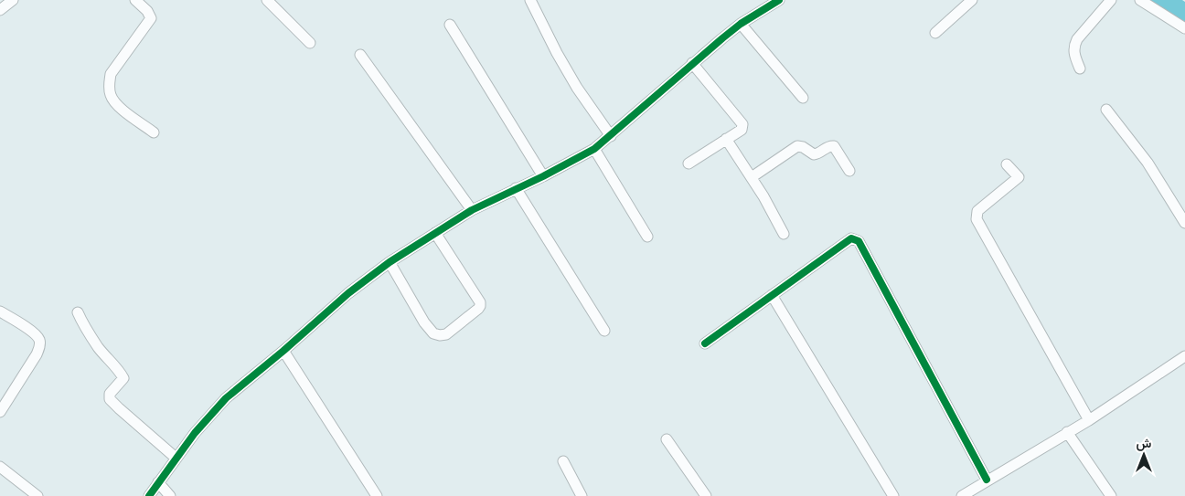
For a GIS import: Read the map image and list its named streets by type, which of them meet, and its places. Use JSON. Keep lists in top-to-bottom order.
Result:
{
  "north": "top"
}
